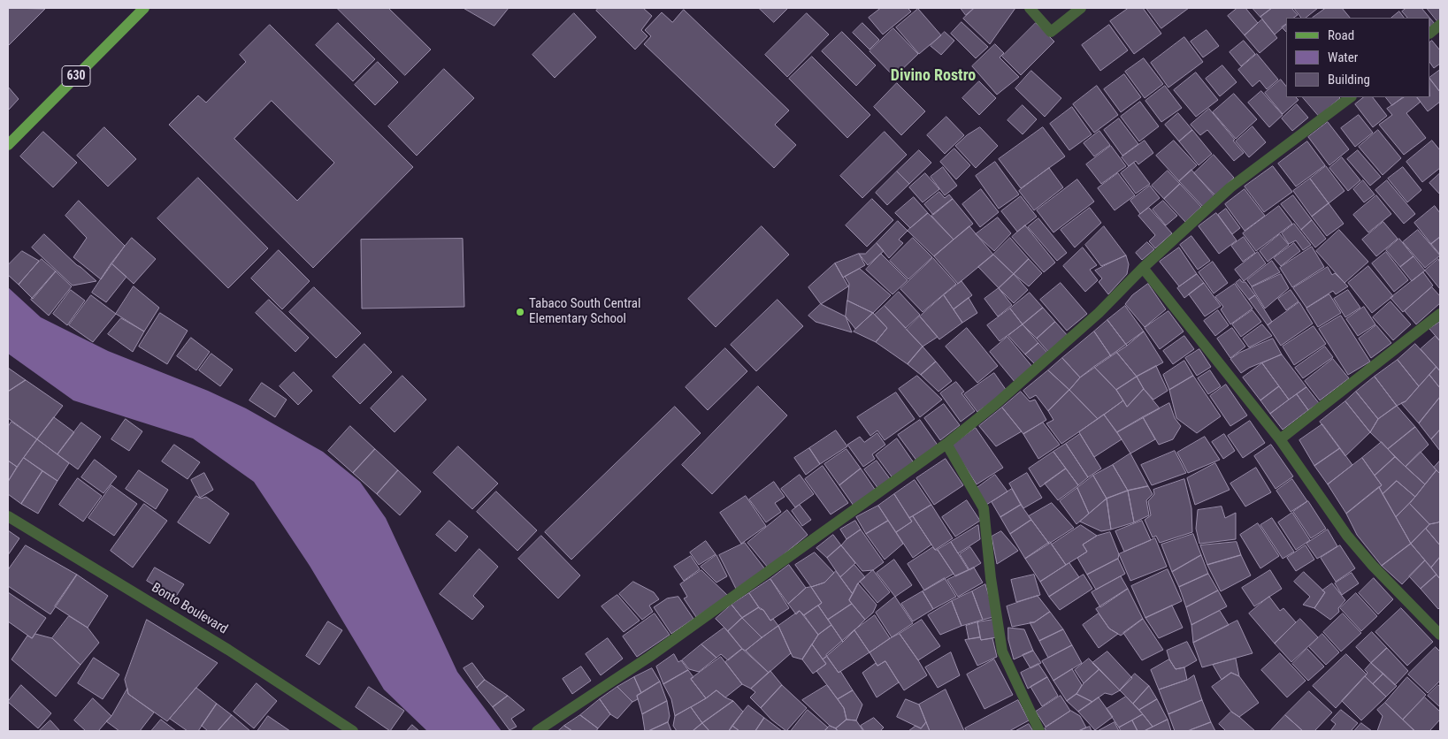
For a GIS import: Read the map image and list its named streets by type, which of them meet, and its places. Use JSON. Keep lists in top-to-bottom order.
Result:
{
  "streets": {
    "main road": ["630"],
    "street": ["Bonto Boulevard"]
  },
  "districts": ["Divino Rostro"],
  "places": ["Tabaco South Central Elementary School"],
  "legend": ["Road", "Water", "Building"]
}
